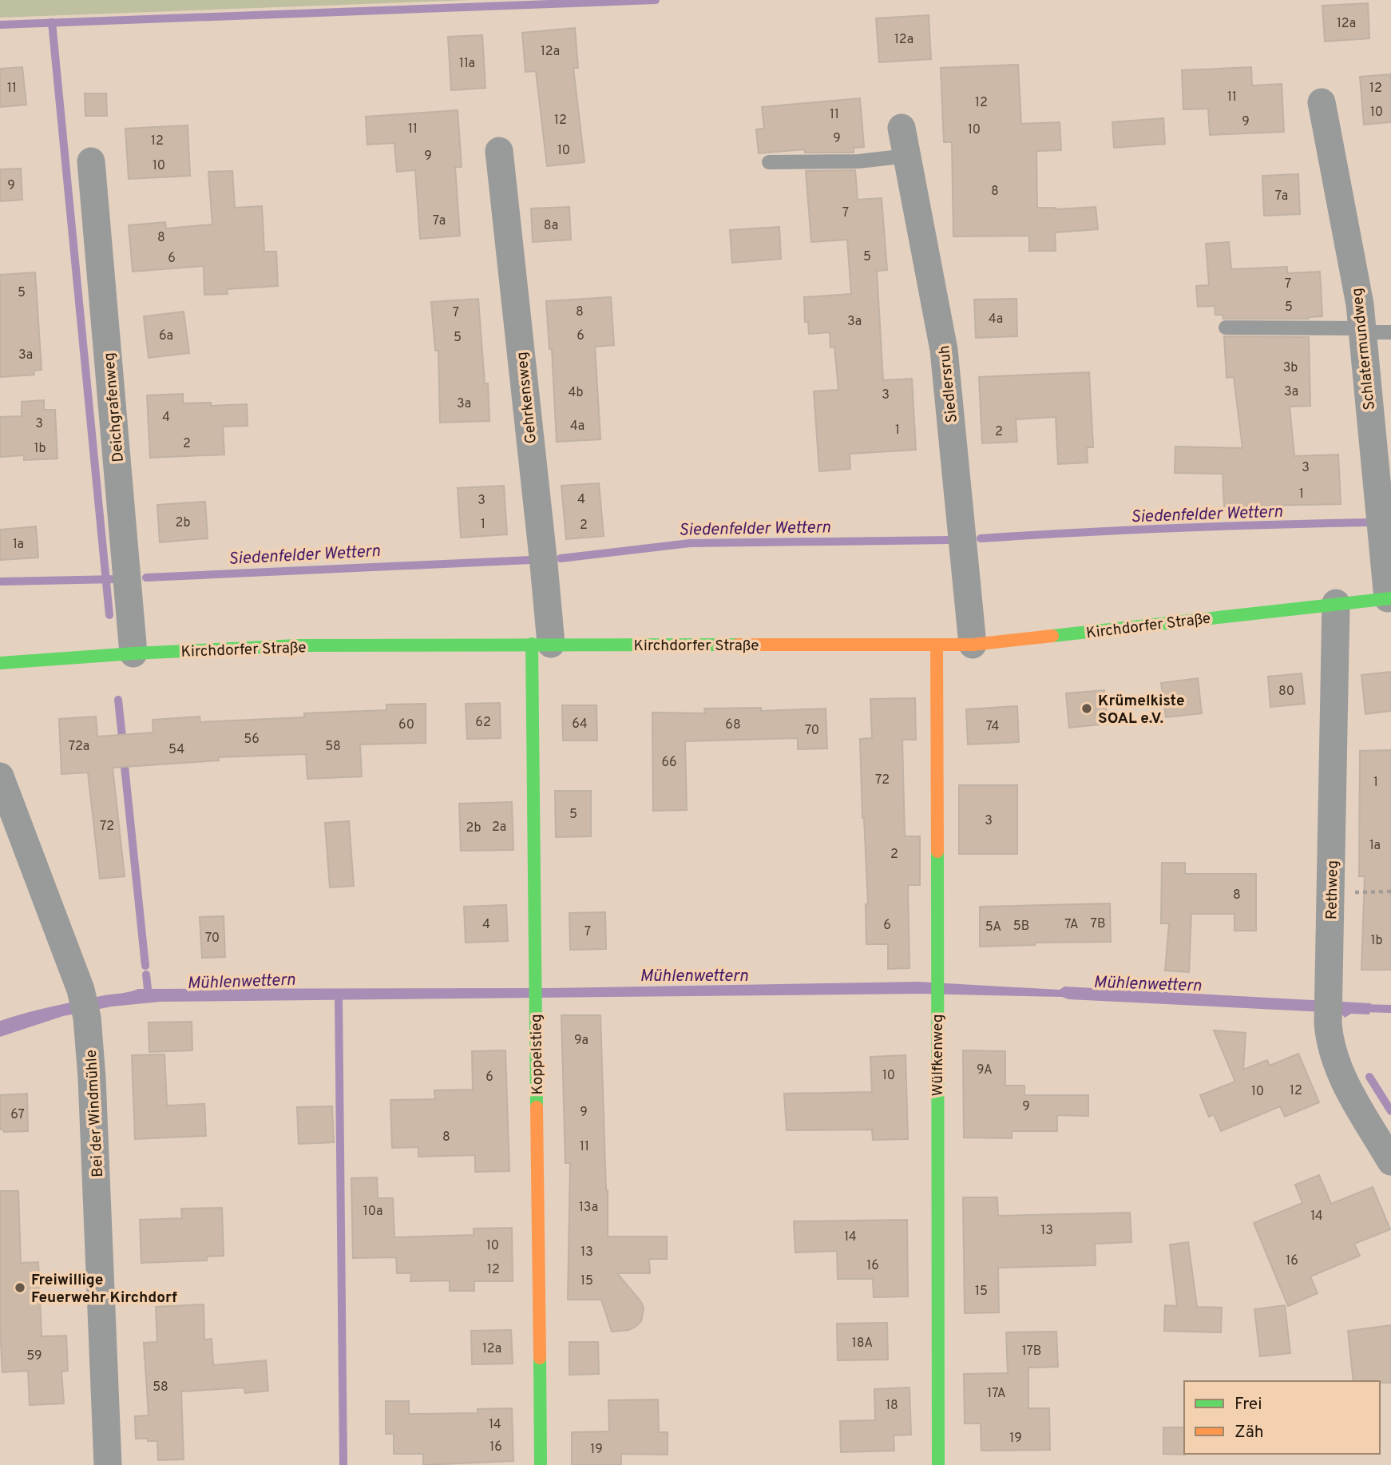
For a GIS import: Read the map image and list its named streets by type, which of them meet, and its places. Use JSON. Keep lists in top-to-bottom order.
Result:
{
  "streets": {
    "street": [
      "Schlatermundweg",
      "Siedlersruh",
      "Gehrkensweg",
      "Deichgrafenweg",
      "Kirchdorfer Straße",
      "Rethweg",
      "Koppelstieg",
      "Wülfkenweg",
      "Bei der Windmühle"
    ]
  },
  "crossings": [
    ["Schlatermundweg", "Kirchdorfer Straße"],
    ["Siedlersruh", "Kirchdorfer Straße"],
    ["Gehrkensweg", "Kirchdorfer Straße"],
    ["Gehrkensweg", "Koppelstieg"],
    ["Deichgrafenweg", "Kirchdorfer Straße"],
    ["Kirchdorfer Straße", "Rethweg"],
    ["Kirchdorfer Straße", "Koppelstieg"],
    ["Kirchdorfer Straße", "Wülfkenweg"]
  ],
  "water": ["Siedenfelder Wettern", "Mühlenwettern"],
  "places": ["Krümelkiste SOAL e.V.", "Freiwillige Feuerwehr Kirchdorf"],
  "house_numbers": [
    "12a",
    "12a",
    "12a",
    "11a",
    "11",
    "12",
    "11",
    "12",
    "10",
    "11",
    "12",
    "9",
    "11",
    "10",
    "9",
    "12",
    "10",
    "9",
    "10",
    "9",
    "8",
    "7a",
    "7",
    "7a",
    "8a",
    "8",
    "5",
    "6",
    "7",
    "5",
    "5",
    "8",
    "7",
    "4a",
    "3a",
    "6a",
    "6",
    "5",
    "3a",
    "3b",
    "3a",
    "4b",
    "3",
    "3a",
    "4",
    "3",
    "4a",
    "1",
    "2",
    "2",
    "1b",
    "3",
    "1",
    "4",
    "3",
    "2b",
    "1",
    "2",
    "1a",
    "80",
    "62",
    "64",
    "60",
    "68",
    "74",
    "70",
    "56",
    "72a",
    "58",
    "54",
    "66",
    "72",
    "1",
    "5",
    "3",
    "72",
    "2a",
    "2b",
    "1a",
    "2",
    "8",
    "7B",
    "4",
    "7A",
    "6",
    "5B",
    "5A",
    "7",
    "70",
    "1b",
    "9a",
    "9A",
    "10",
    "6",
    "12",
    "10",
    "9",
    "9",
    "67",
    "8",
    "11",
    "13a",
    "10a",
    "14",
    "13",
    "14",
    "10",
    "13",
    "16",
    "16",
    "12",
    "15",
    "15",
    "18A",
    "12a",
    "17B",
    "59",
    "58",
    "17A",
    "18",
    "14",
    "19",
    "16",
    "19"
  ],
  "legend": ["Frei", "Zäh"]
}
